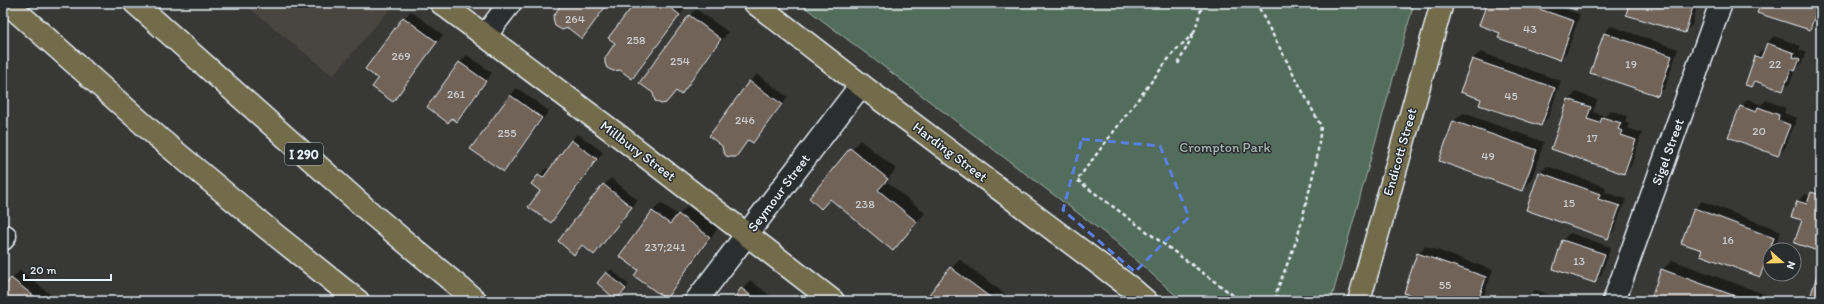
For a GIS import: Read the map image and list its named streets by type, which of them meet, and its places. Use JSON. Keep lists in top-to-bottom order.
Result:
{
  "streets": {
    "main road": [
      "Millbury Street",
      "Harding Street",
      "Endicott Street",
      "I 290"
    ],
    "street": ["Sigel Street", "Seymour Street"]
  },
  "crossings": [
    ["Millbury Street", "Seymour Street"],
    ["Harding Street", "Seymour Street"]
  ],
  "parks": ["Crompton Park"],
  "house_numbers": [
    "264",
    "43",
    "258",
    "269",
    "254",
    "19",
    "22",
    "261",
    "45",
    "246",
    "20",
    "255",
    "17",
    "49",
    "15",
    "238",
    "16",
    "237;241",
    "13",
    "55"
  ],
  "scale_bar": "20 m",
  "north": "right"
}
